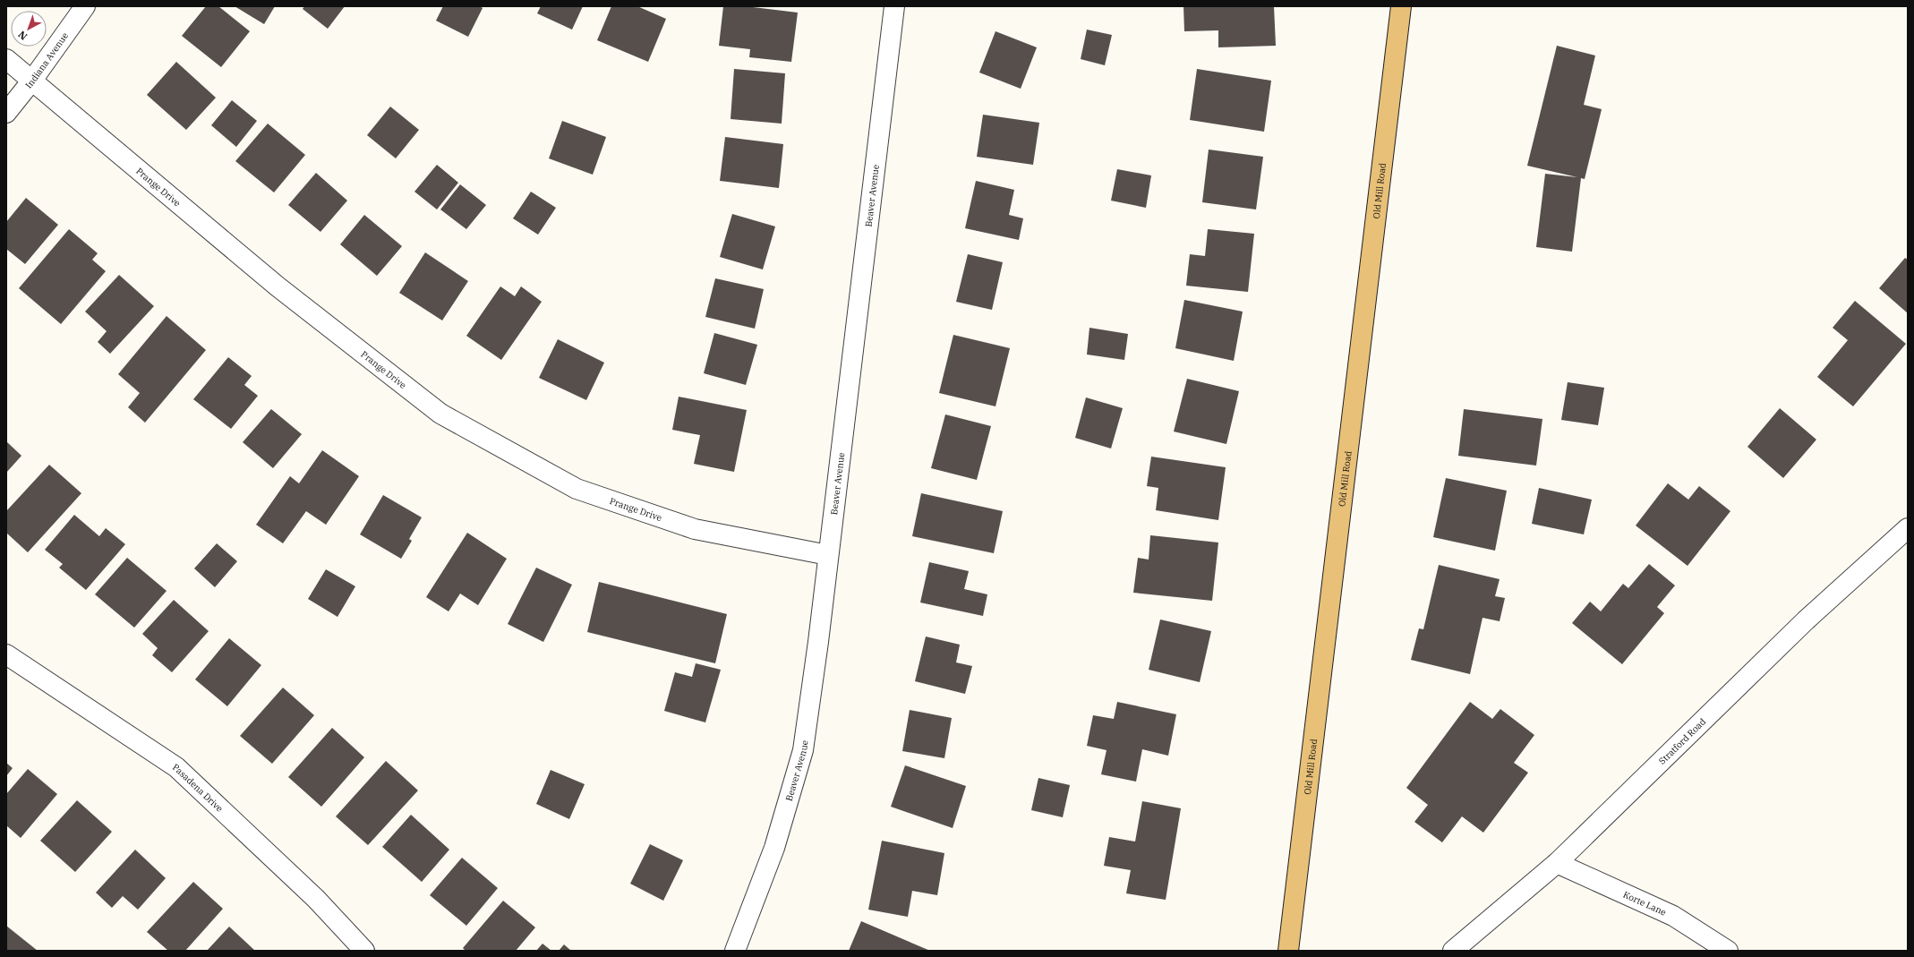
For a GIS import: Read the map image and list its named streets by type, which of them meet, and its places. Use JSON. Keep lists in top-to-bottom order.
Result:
{
  "streets": {
    "main road": ["Old Mill Road"],
    "street": [
      "Indiana Avenue",
      "Prange Drive",
      "Beaver Avenue",
      "Stratford Road",
      "Pasadena Drive",
      "Korte Lane"
    ]
  },
  "crossings": [
    ["Indiana Avenue", "Prange Drive"],
    ["Prange Drive", "Beaver Avenue"],
    ["Stratford Road", "Korte Lane"]
  ],
  "north": "bottom left"
}
